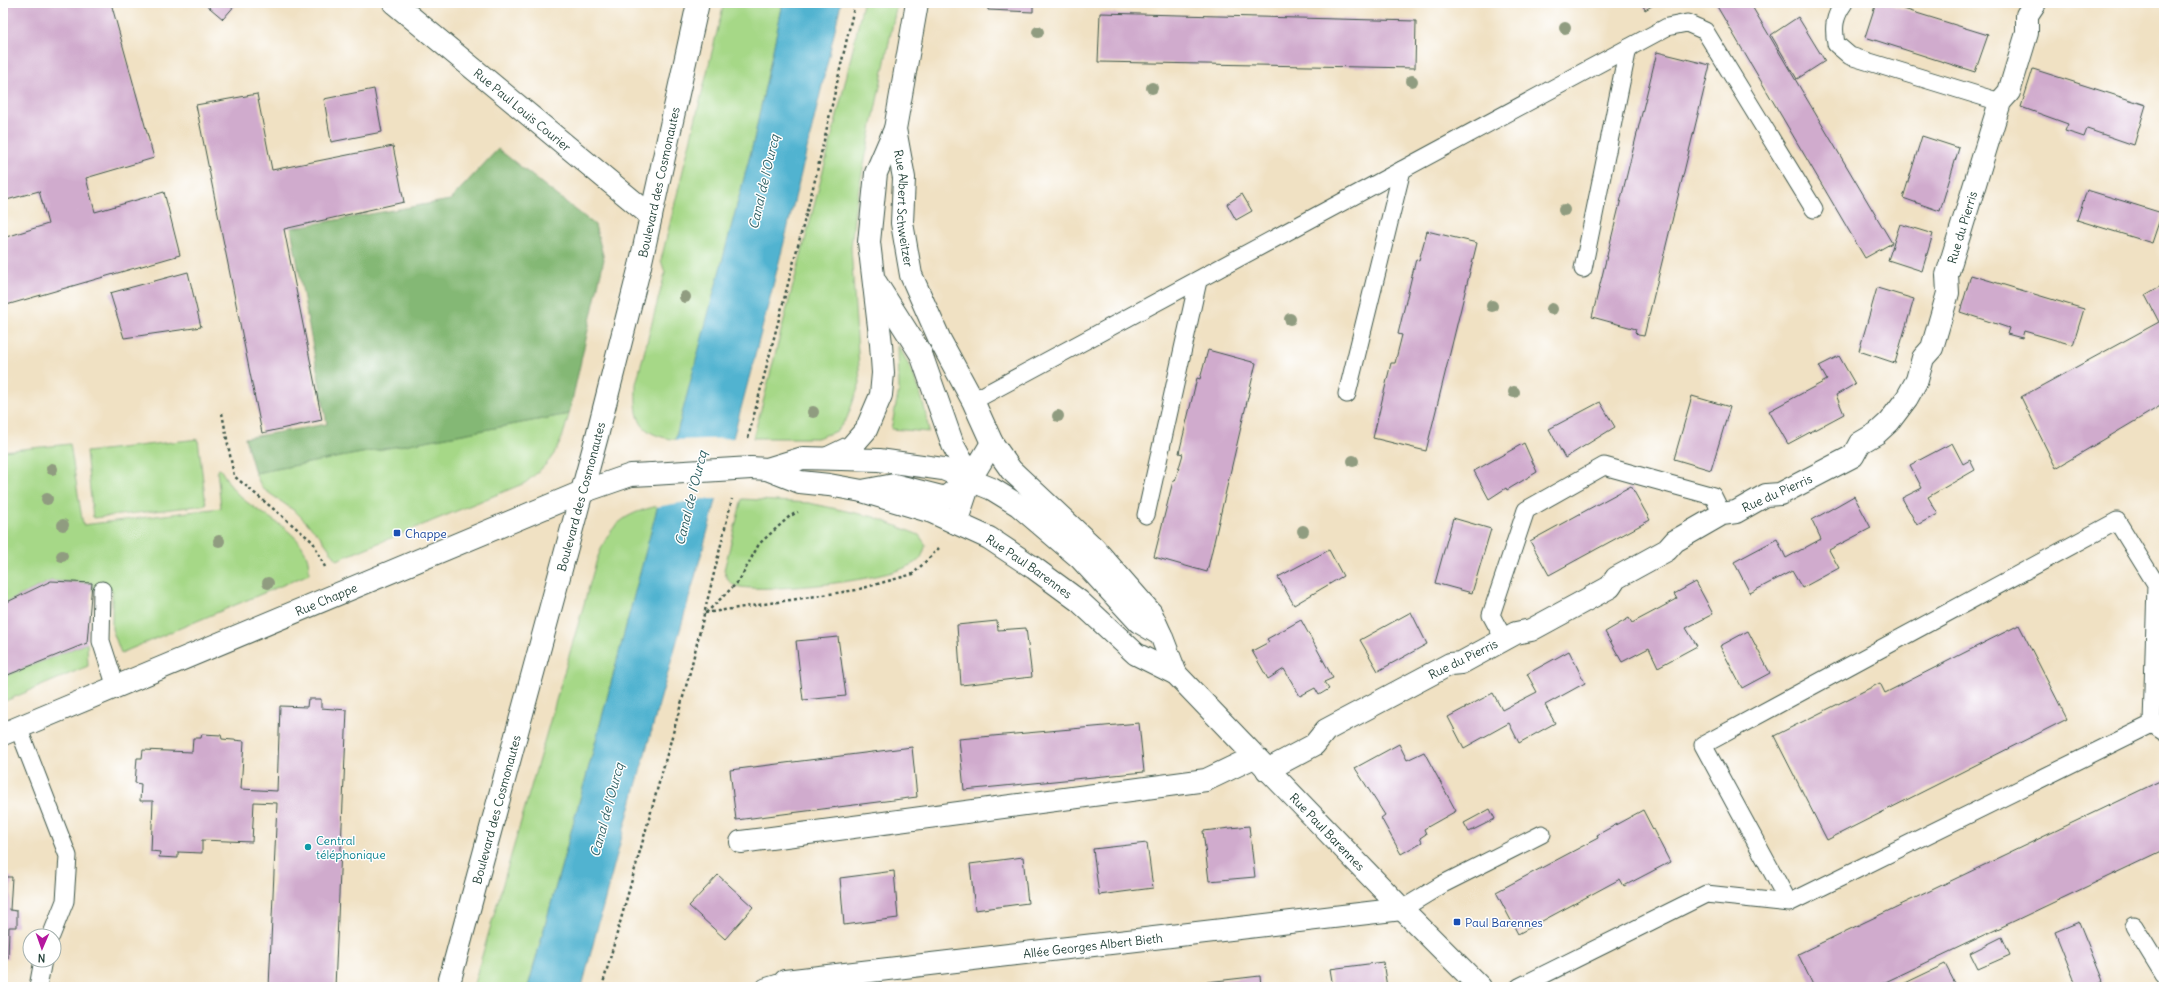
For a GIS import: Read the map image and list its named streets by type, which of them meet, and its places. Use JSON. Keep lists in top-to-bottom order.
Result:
{
  "streets": {
    "street": [
      "Rue Paul Louis Courier",
      "Boulevard des Cosmonautes",
      "Rue Albert Schweitzer",
      "Rue du Pierris",
      "Rue Paul Barennes",
      "Rue Chappe",
      "Allée Georges Albert Bieth"
    ]
  },
  "crossings": [
    ["Rue Paul Louis Courier", "Boulevard des Cosmonautes"],
    ["Boulevard des Cosmonautes", "Rue Chappe"],
    ["Rue Albert Schweitzer", "Rue Paul Barennes"],
    ["Rue du Pierris", "Rue Paul Barennes"],
    ["Rue Paul Barennes", "Rue Chappe"],
    ["Rue Paul Barennes", "Allée Georges Albert Bieth"]
  ],
  "water": ["Canal de l'Ourcq"],
  "places": {
    "transit": ["Chappe", "Paul Barennes"],
    "other": ["Central téléphonique"]
  },
  "north": "bottom"
}
